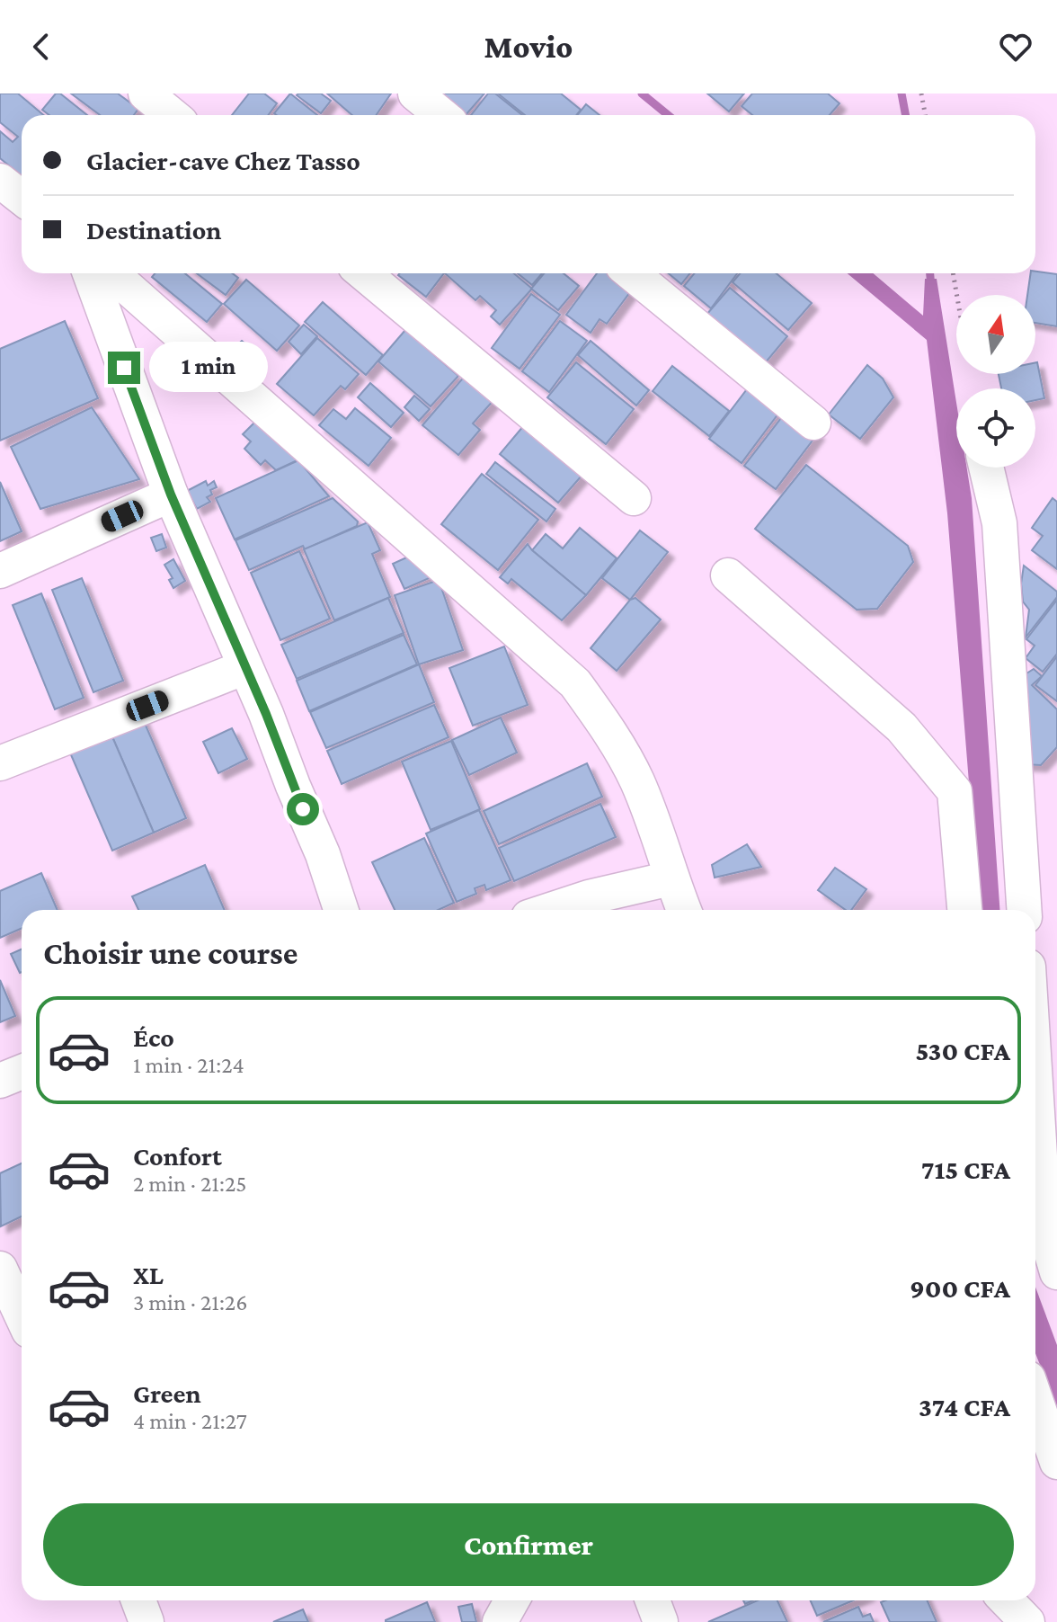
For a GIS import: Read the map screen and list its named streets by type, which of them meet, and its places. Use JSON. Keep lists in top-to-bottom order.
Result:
{
  "north": "top",
  "page": {
    "header": "Movio",
    "banner": ["Glacier-cave Chez Tasso", "Destination"],
    "bubble": "1 min",
    "heading": "Choisir une course",
    "list": [
      {
        "name": "Éco",
        "note": "1 min · 21:24",
        "value": "530 CFA"
      },
      {
        "name": "Confort",
        "note": "2 min · 21:25",
        "value": "715 CFA"
      },
      {
        "name": "XL",
        "note": "3 min · 21:26",
        "value": "900 CFA"
      },
      {
        "name": "Green",
        "note": "4 min · 21:27",
        "value": "374 CFA"
      }
    ],
    "buttons": "Confirmer"
  }
}
